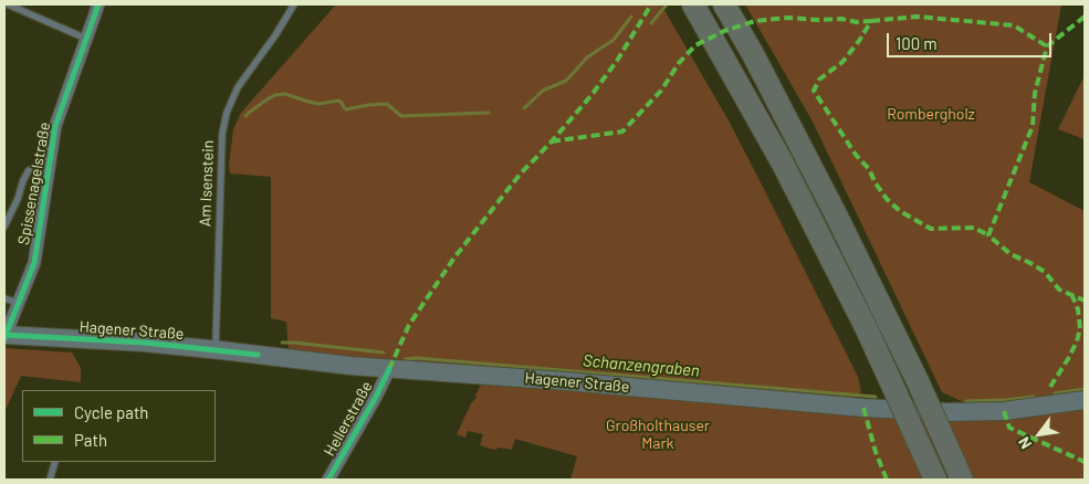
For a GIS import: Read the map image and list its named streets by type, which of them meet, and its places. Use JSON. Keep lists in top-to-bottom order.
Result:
{
  "streets": {
    "main road": ["Hagener Straße"],
    "street": ["Spissenagelstraße", "Hellerstraße"],
    "lane": ["Am Isenstein"]
  },
  "crossings": [
    ["Spissenagelstraße", "Hagener Straße"],
    ["Am Isenstein", "Hagener Straße"],
    ["Hagener Straße", "Hellerstraße"]
  ],
  "water": ["Schanzengraben"],
  "parks": ["Rombergholz", "Großholthauser Mark"],
  "legend": ["Cycle path", "Path"],
  "scale_bar": "100 m",
  "north": "bottom left"
}
